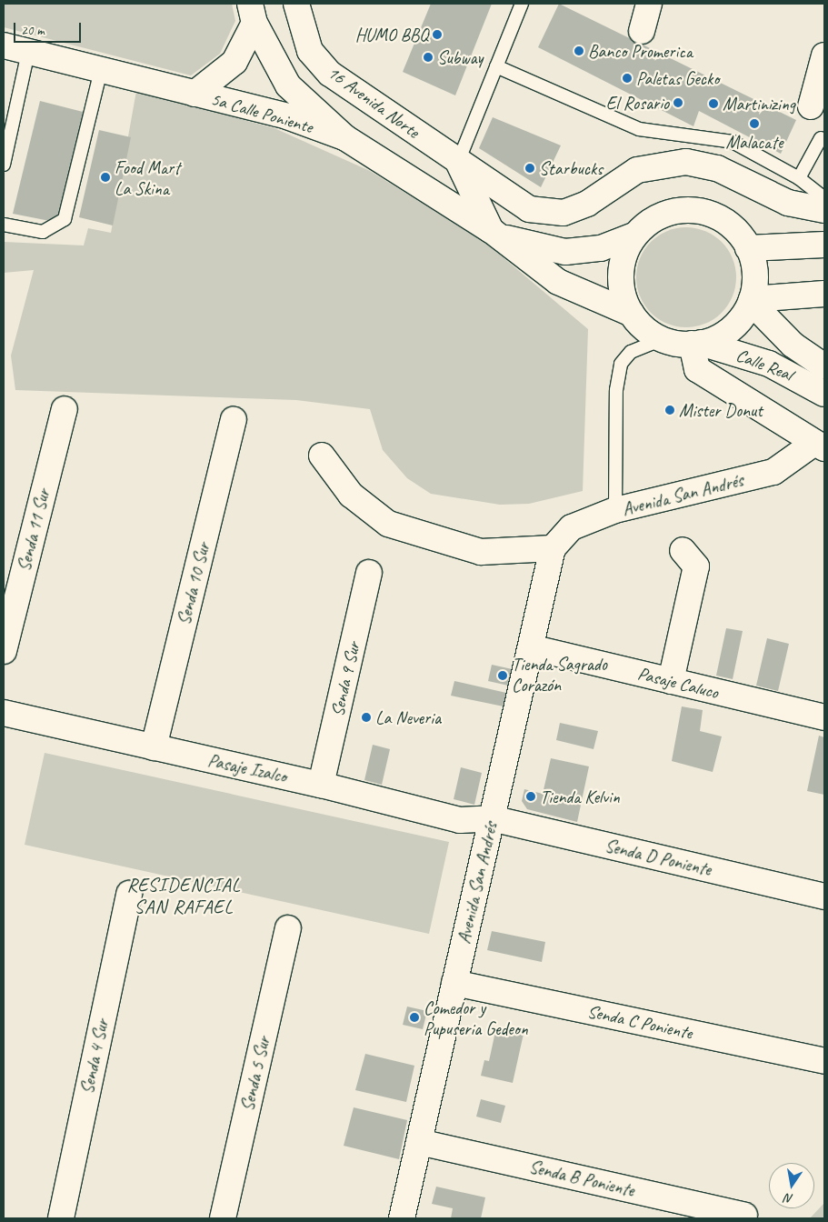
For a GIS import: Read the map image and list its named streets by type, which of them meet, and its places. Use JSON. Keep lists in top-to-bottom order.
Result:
{
  "streets": {
    "street": [
      "16 Avenida Norte",
      "5a Calle Poniente",
      "Calle Real",
      "Avenida San Andrés",
      "Senda 11 Sur",
      "Senda 10 Sur",
      "Senda 9 Sur",
      "Pasaje Caluco",
      "Pasaje Izalco",
      "Senda D Poniente",
      "Senda C Poniente",
      "Senda 4 Sur",
      "Senda 5 Sur",
      "Senda B Poniente"
    ]
  },
  "crossings": [
    ["5a Calle Poniente", "Calle Real"],
    ["Avenida San Andrés", "Pasaje Caluco"],
    ["Avenida San Andrés", "Pasaje Izalco"],
    ["Avenida San Andrés", "Senda D Poniente"],
    ["Avenida San Andrés", "Senda C Poniente"],
    ["Avenida San Andrés", "Senda B Poniente"],
    ["Senda 10 Sur", "Pasaje Izalco"],
    ["Senda 9 Sur", "Pasaje Izalco"],
    ["Pasaje Izalco", "Senda D Poniente"]
  ],
  "districts": ["RESIDENCIAL SAN RAFAEL"],
  "places": [
    "HUMO BBQ",
    "Banco Promerica",
    "Subway",
    "Paletas Gecko",
    "El Rosario",
    "Martinizing",
    "Malacate",
    "Starbucks",
    "Food Mart La Skina",
    "Mister Donut",
    "Tienda Sagrado Corazón",
    "La Neveria",
    "Tienda Kelvin",
    "Comedor y Pupuseria Gedeon"
  ],
  "scale_bar": "20 m",
  "north": "bottom"
}
